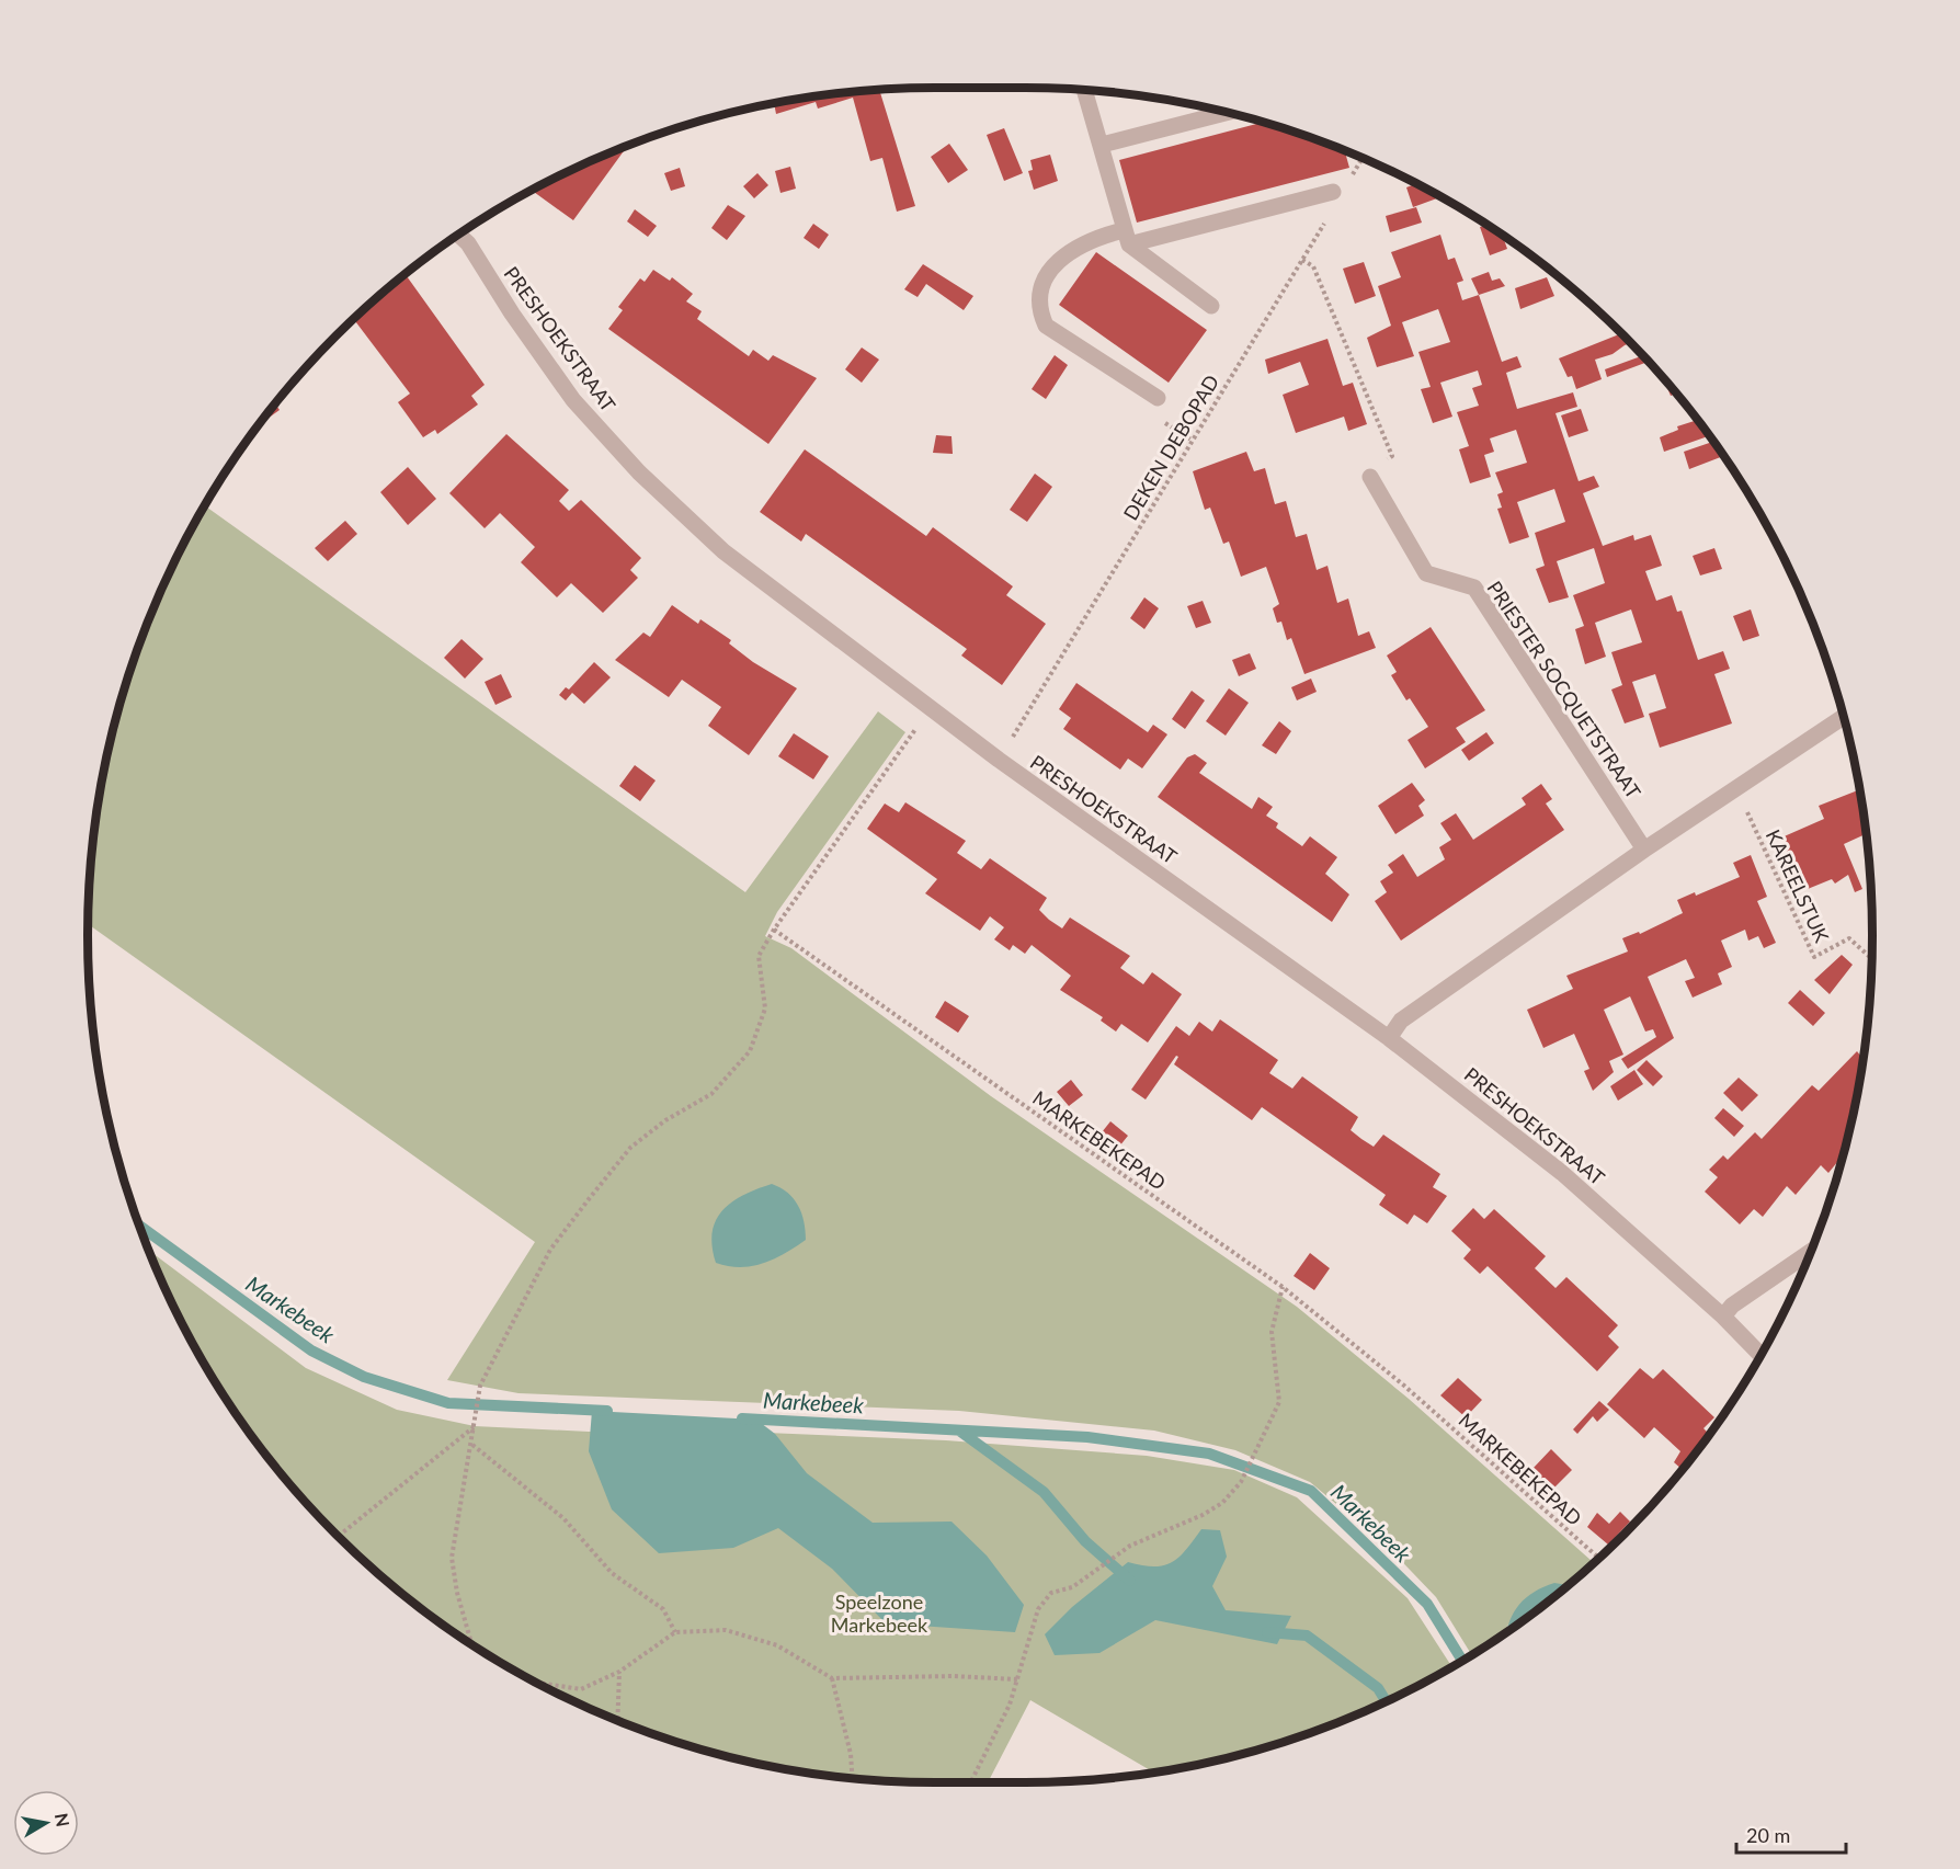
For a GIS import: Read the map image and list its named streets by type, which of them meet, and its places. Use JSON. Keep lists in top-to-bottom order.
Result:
{
  "streets": {
    "street": ["PRESHOEKSTRAAT", "PRIESTER SOCQUETSTRAAT"],
    "path": ["DEKEN DEBOPAD", "KAREELSTUK", "MARKEBEKEPAD"]
  },
  "crossings": [
    ["PRESHOEKSTRAAT", "DEKEN DEBOPAD"]
  ],
  "water": ["Markebeek"],
  "parks": ["Speelzone Markebeek"],
  "scale_bar": "20 m",
  "north": "right"
}
